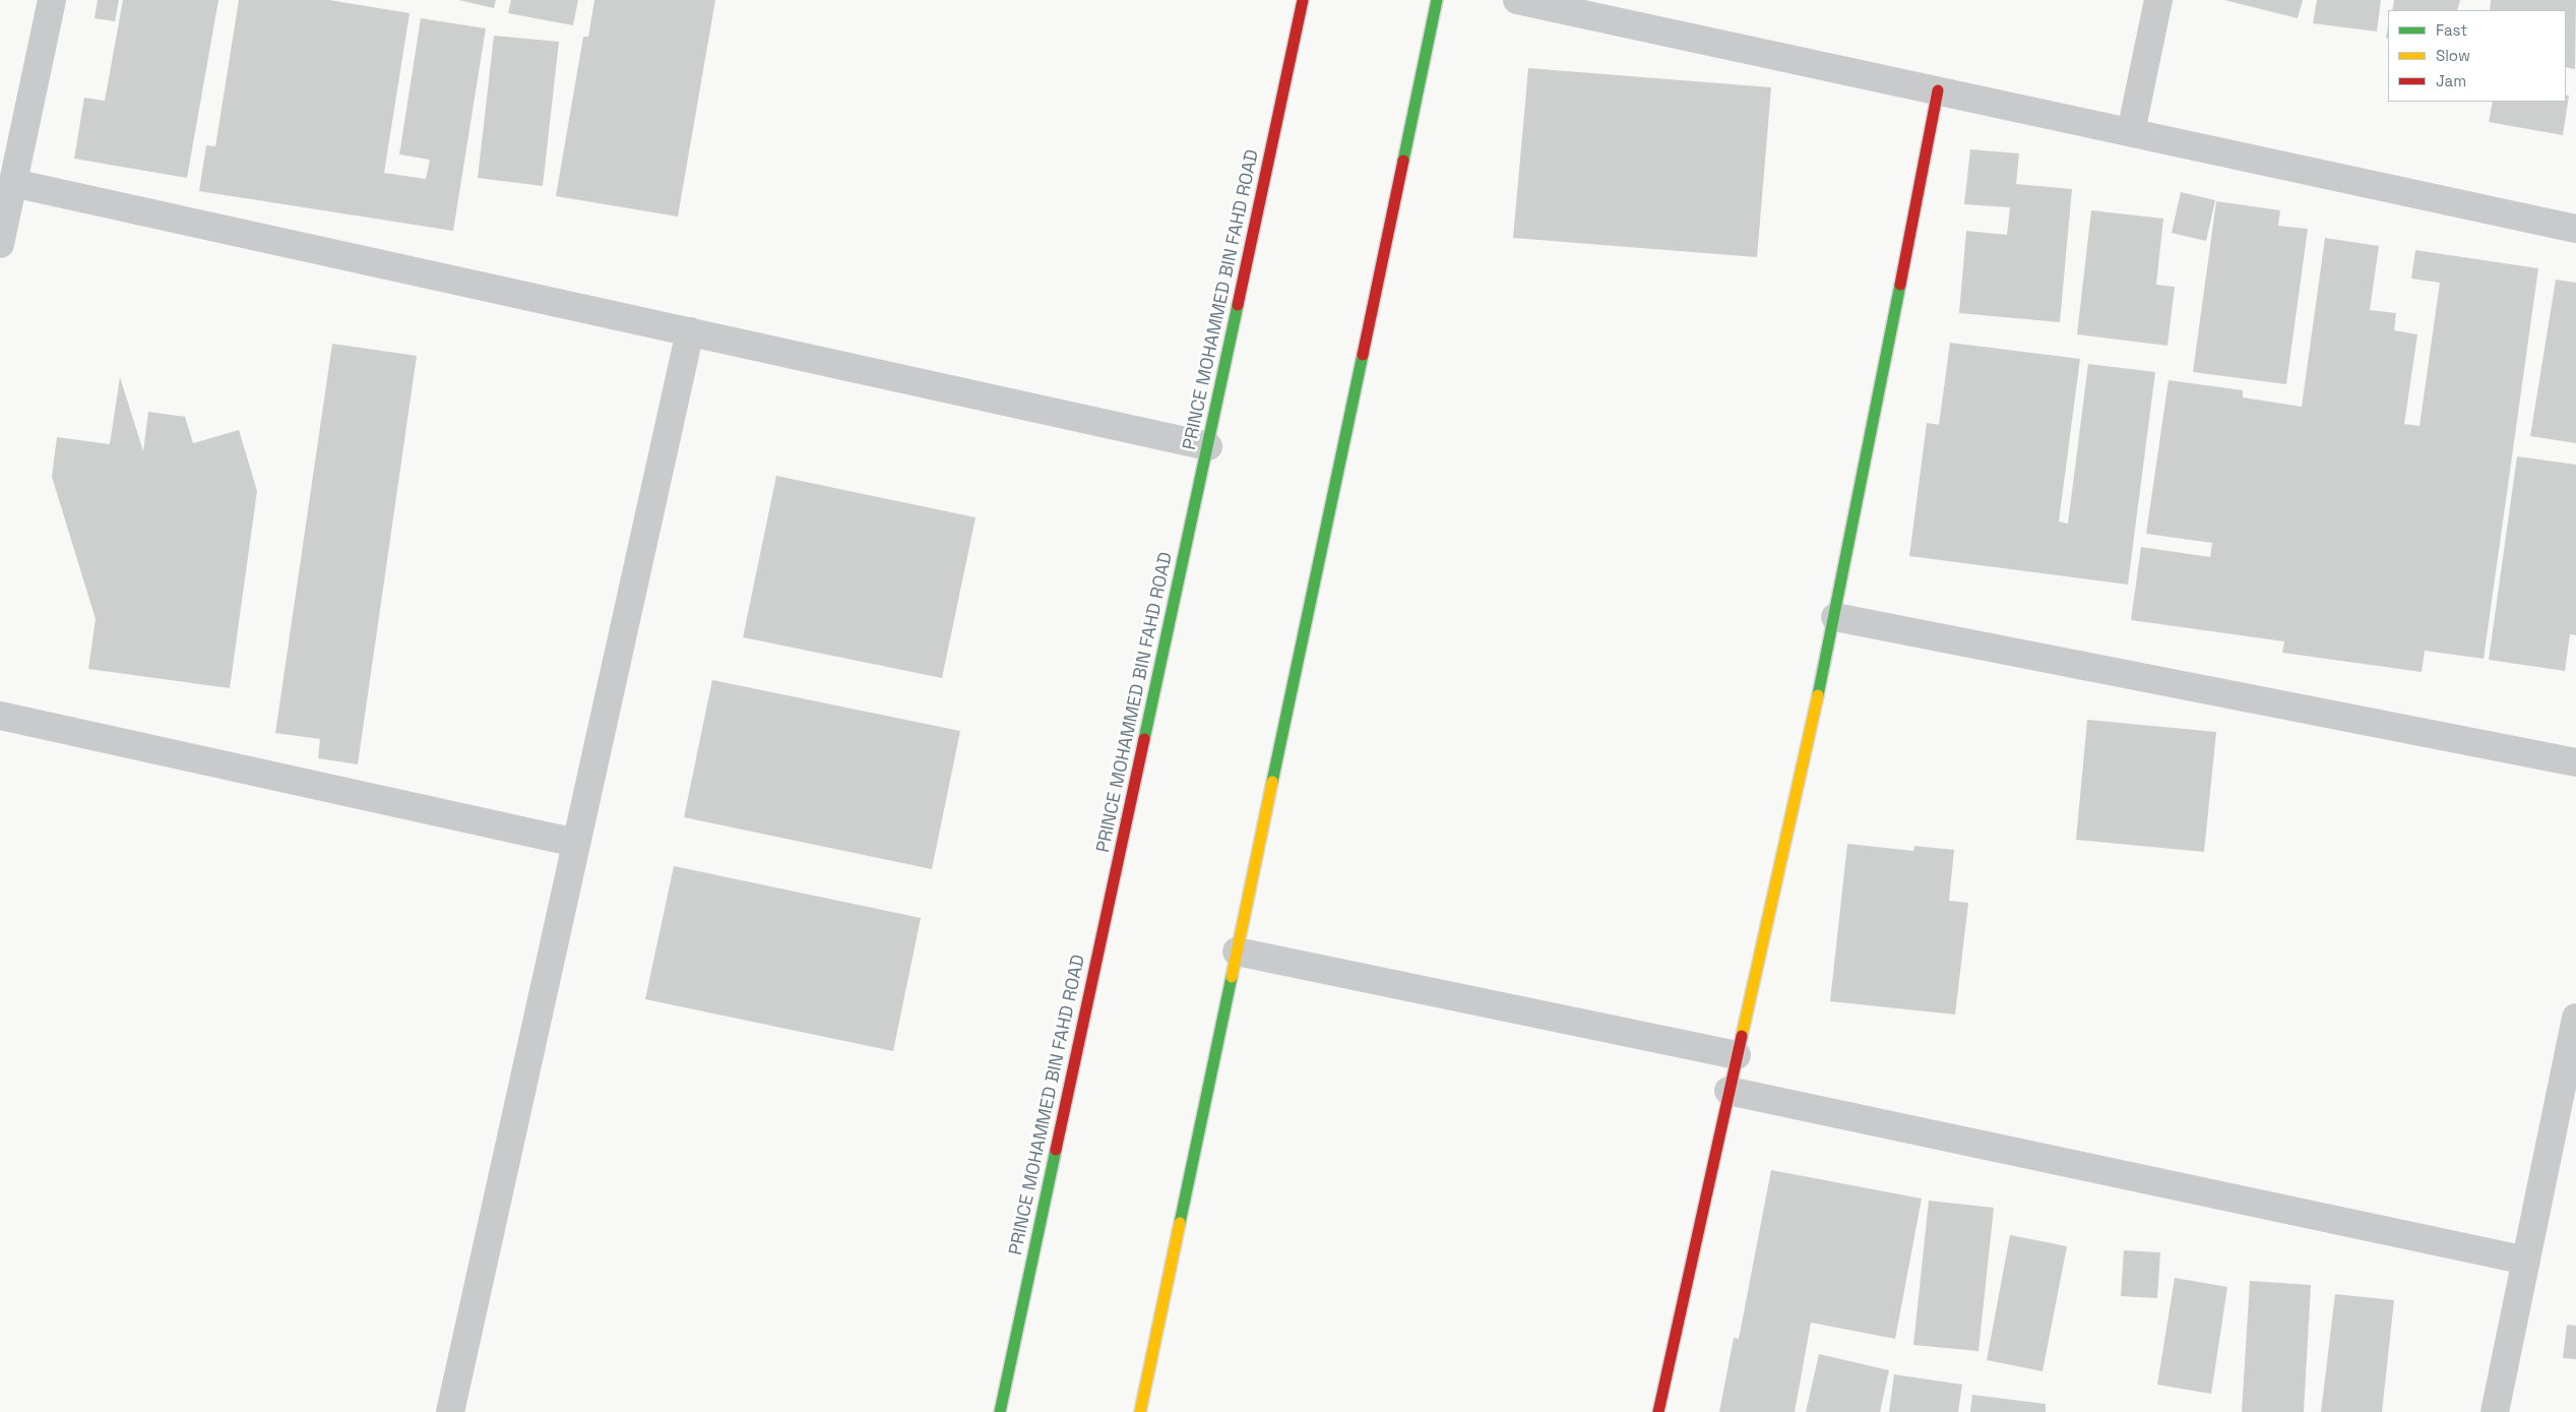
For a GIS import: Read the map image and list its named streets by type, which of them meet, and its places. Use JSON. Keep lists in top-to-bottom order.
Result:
{
  "streets": {
    "street": ["PRINCE MOHAMMED BIN FAHD ROAD"]
  },
  "legend": ["Fast", "Slow", "Jam"]
}
